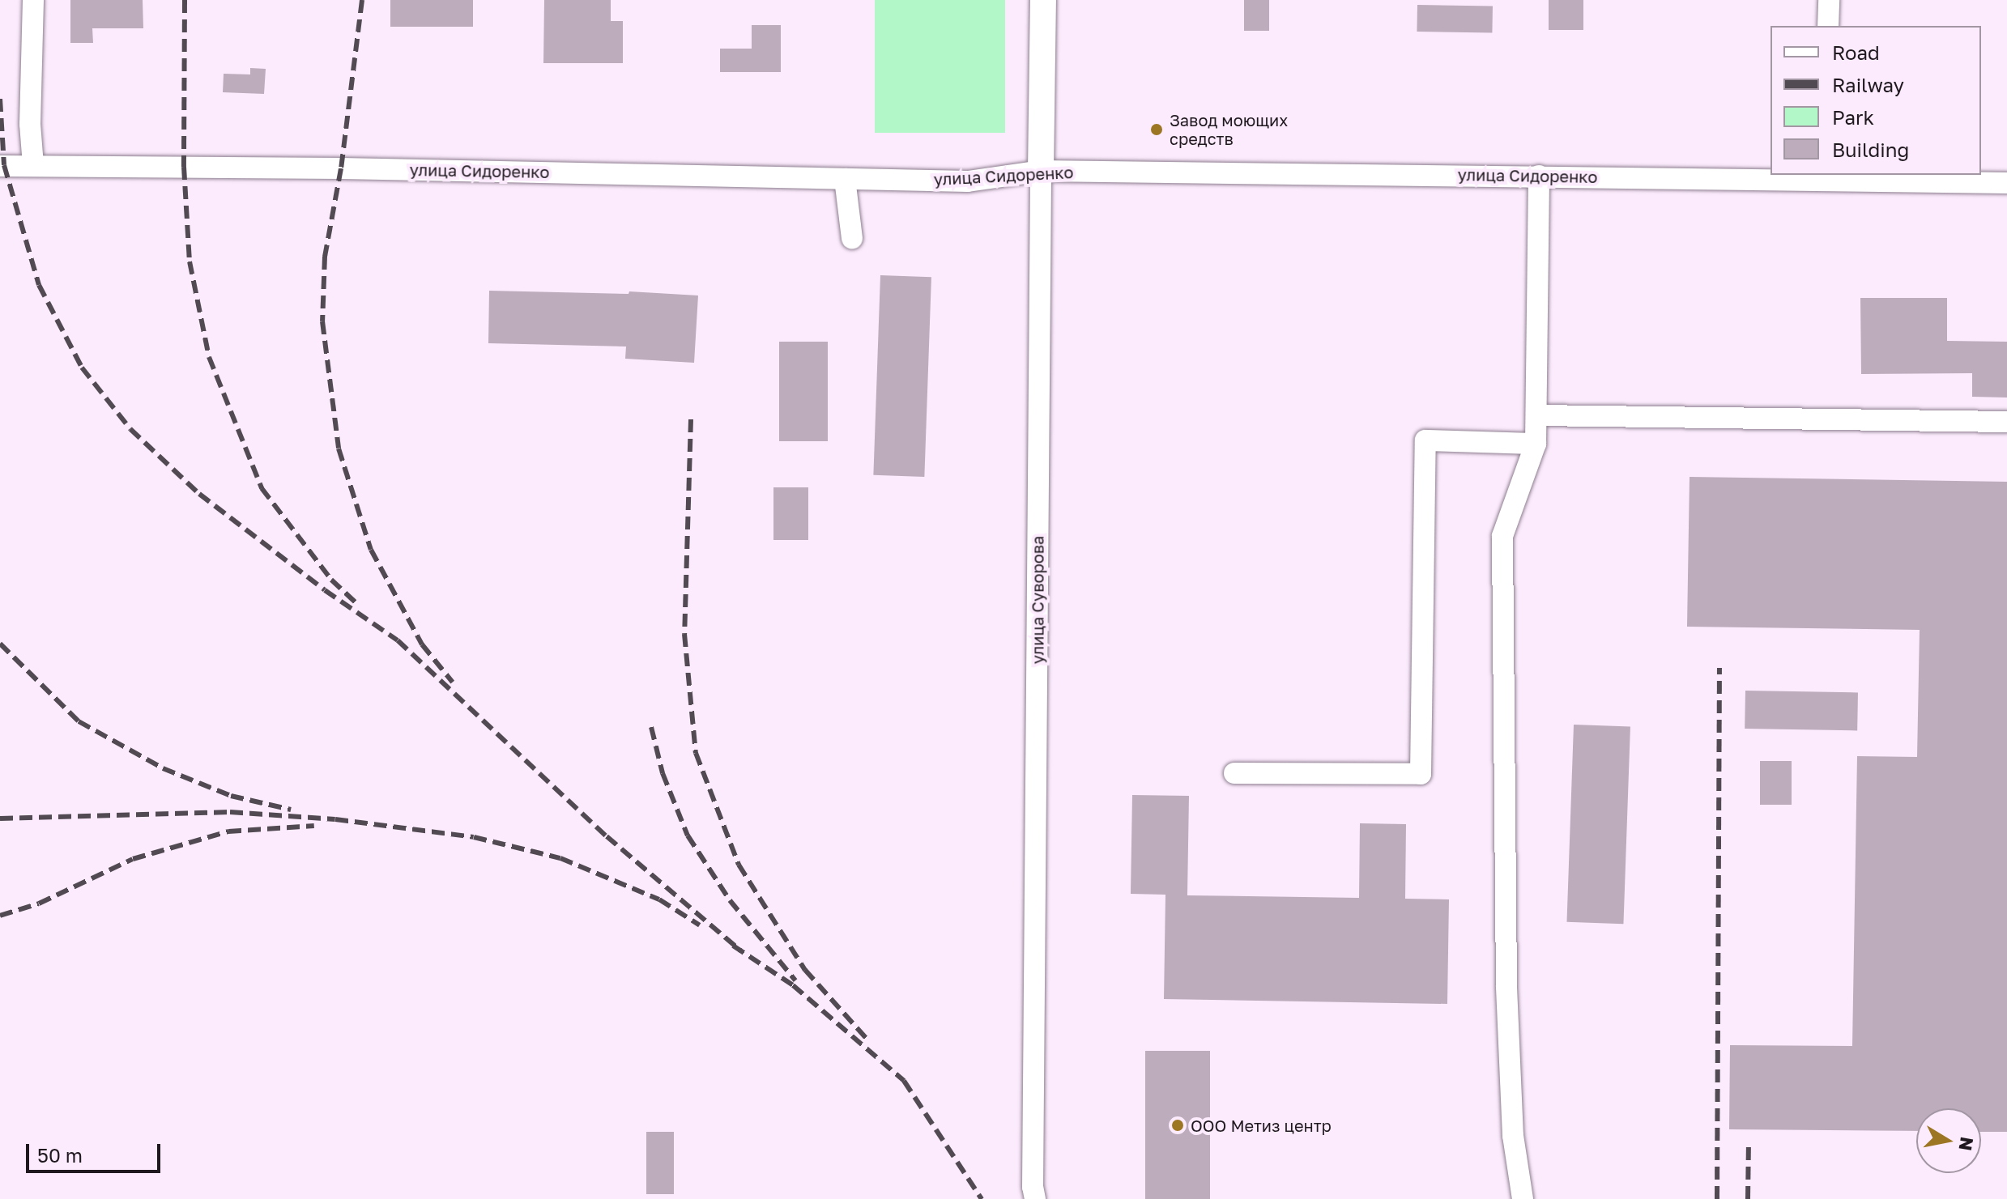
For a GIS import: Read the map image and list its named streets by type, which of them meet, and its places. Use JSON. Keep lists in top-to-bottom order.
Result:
{
  "streets": {
    "main road": ["улица Суворова"],
    "street": ["улица Сидоренко"]
  },
  "crossings": [
    ["улица Сидоренко", "улица Суворова"]
  ],
  "places": ["Завод моющих средств", "ООО Метиз центр"],
  "legend": [
    "Road",
    "Railway",
    "Park",
    "Building"
  ],
  "scale_bar": "50 m",
  "north": "right"
}
